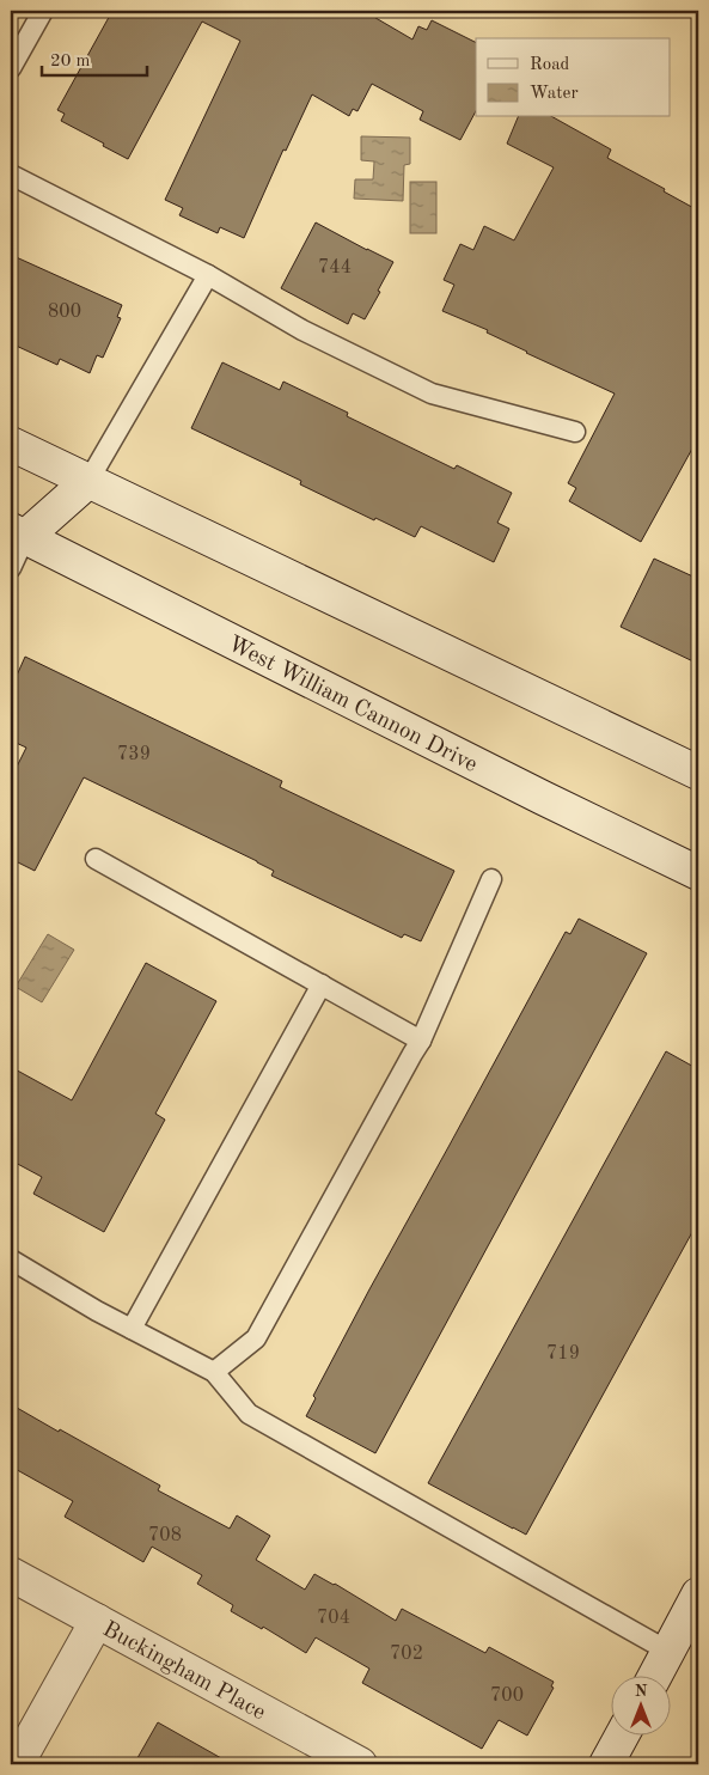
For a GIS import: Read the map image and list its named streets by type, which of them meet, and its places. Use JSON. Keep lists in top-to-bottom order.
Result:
{
  "streets": {
    "main road": ["West William Cannon Drive", "Buckingham Place"]
  },
  "house_numbers": [
    "744",
    "800",
    "739",
    "719",
    "708",
    "704",
    "702",
    "700"
  ],
  "legend": ["Road", "Water"],
  "scale_bar": "20 m",
  "north": "top"
}
